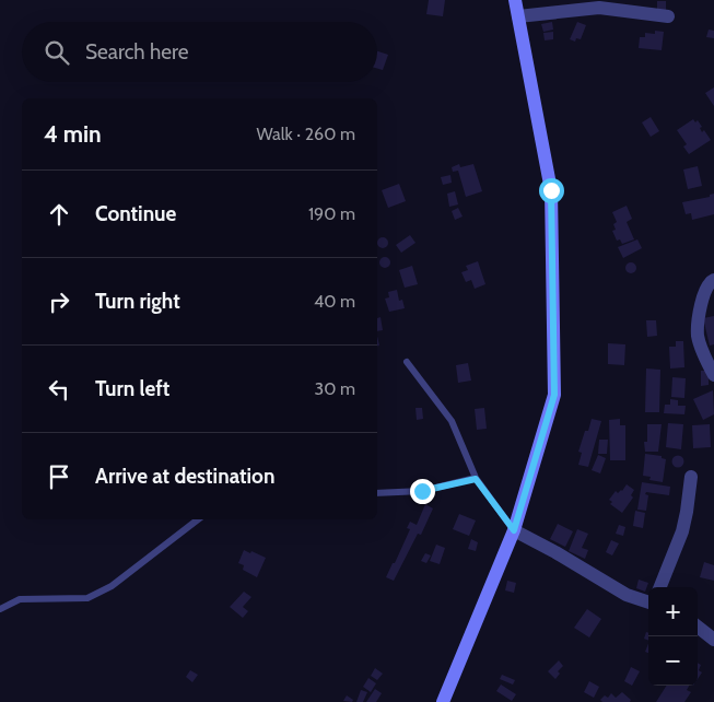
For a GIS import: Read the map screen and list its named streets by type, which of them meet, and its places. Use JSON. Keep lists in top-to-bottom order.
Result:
{
  "page": {
    "search": "Search here",
    "heading": ["4 min", "Walk · 260 m"],
    "list": [
      ["Continue", "190 m"],
      ["Turn right", "40 m"],
      ["Turn left", "30 m"],
      "Arrive at destination"
    ],
    "map_buttons": ["+", "−"]
  }
}
